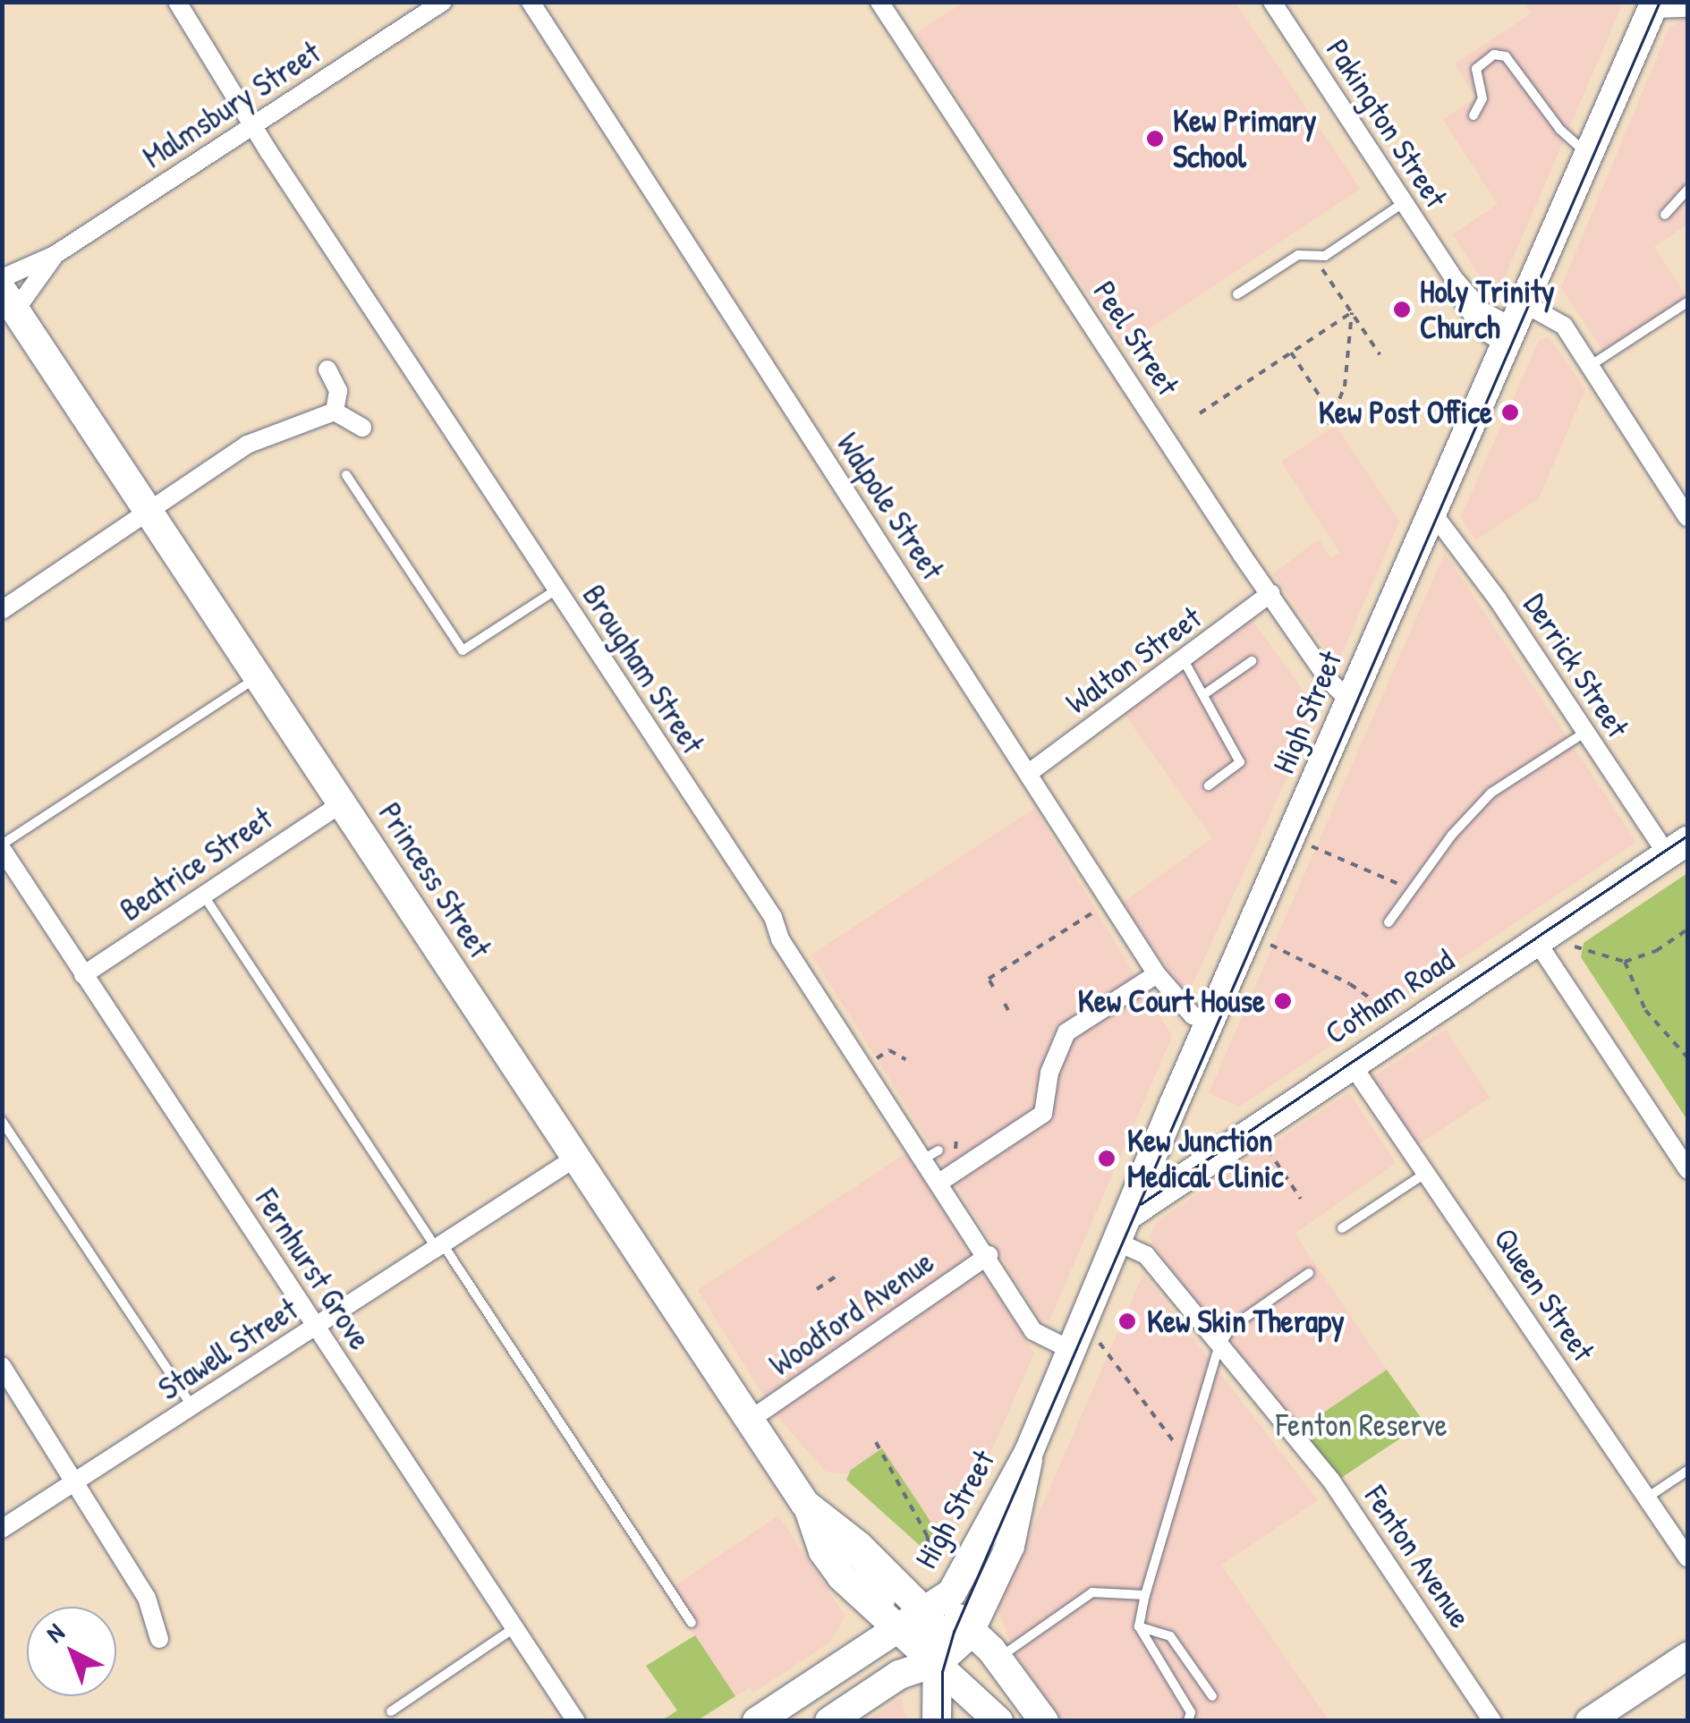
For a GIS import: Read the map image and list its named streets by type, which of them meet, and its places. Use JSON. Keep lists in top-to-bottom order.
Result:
{
  "streets": {
    "main road": ["High Street", "Princess Street", "Cotham Road"],
    "street": [
      "Malmsbury Street",
      "Pakington Street",
      "Peel Street",
      "Walpole Street",
      "Walton Street",
      "Derrick Street",
      "Brougham Street",
      "Beatrice Street",
      "Fernhurst Grove",
      "Queen Street",
      "Woodford Avenue",
      "Stawell Street",
      "Fenton Avenue"
    ]
  },
  "crossings": [
    ["Malmsbury Street", "Brougham Street"],
    ["Malmsbury Street", "Princess Street"],
    ["Pakington Street", "High Street"],
    ["Peel Street", "Walton Street"],
    ["Peel Street", "High Street"],
    ["Walpole Street", "Walton Street"],
    ["Walpole Street", "High Street"],
    ["Derrick Street", "High Street"],
    ["Derrick Street", "Cotham Road"],
    ["Brougham Street", "High Street"],
    ["Brougham Street", "Woodford Avenue"],
    ["High Street", "Princess Street"],
    ["High Street", "Cotham Road"],
    ["High Street", "Fenton Avenue"],
    ["Beatrice Street", "Princess Street"],
    ["Beatrice Street", "Fernhurst Grove"],
    ["Princess Street", "Woodford Avenue"],
    ["Princess Street", "Stawell Street"],
    ["Cotham Road", "Queen Street"],
    ["Fernhurst Grove", "Stawell Street"]
  ],
  "parks": ["Fenton Reserve"],
  "places": [
    "Kew Primary School",
    "Holy Trinity Church",
    "Kew Post Office",
    "Kew Court House",
    "Kew Junction Medical Clinic",
    "Kew Skin Therapy"
  ],
  "north": "top left"
}
